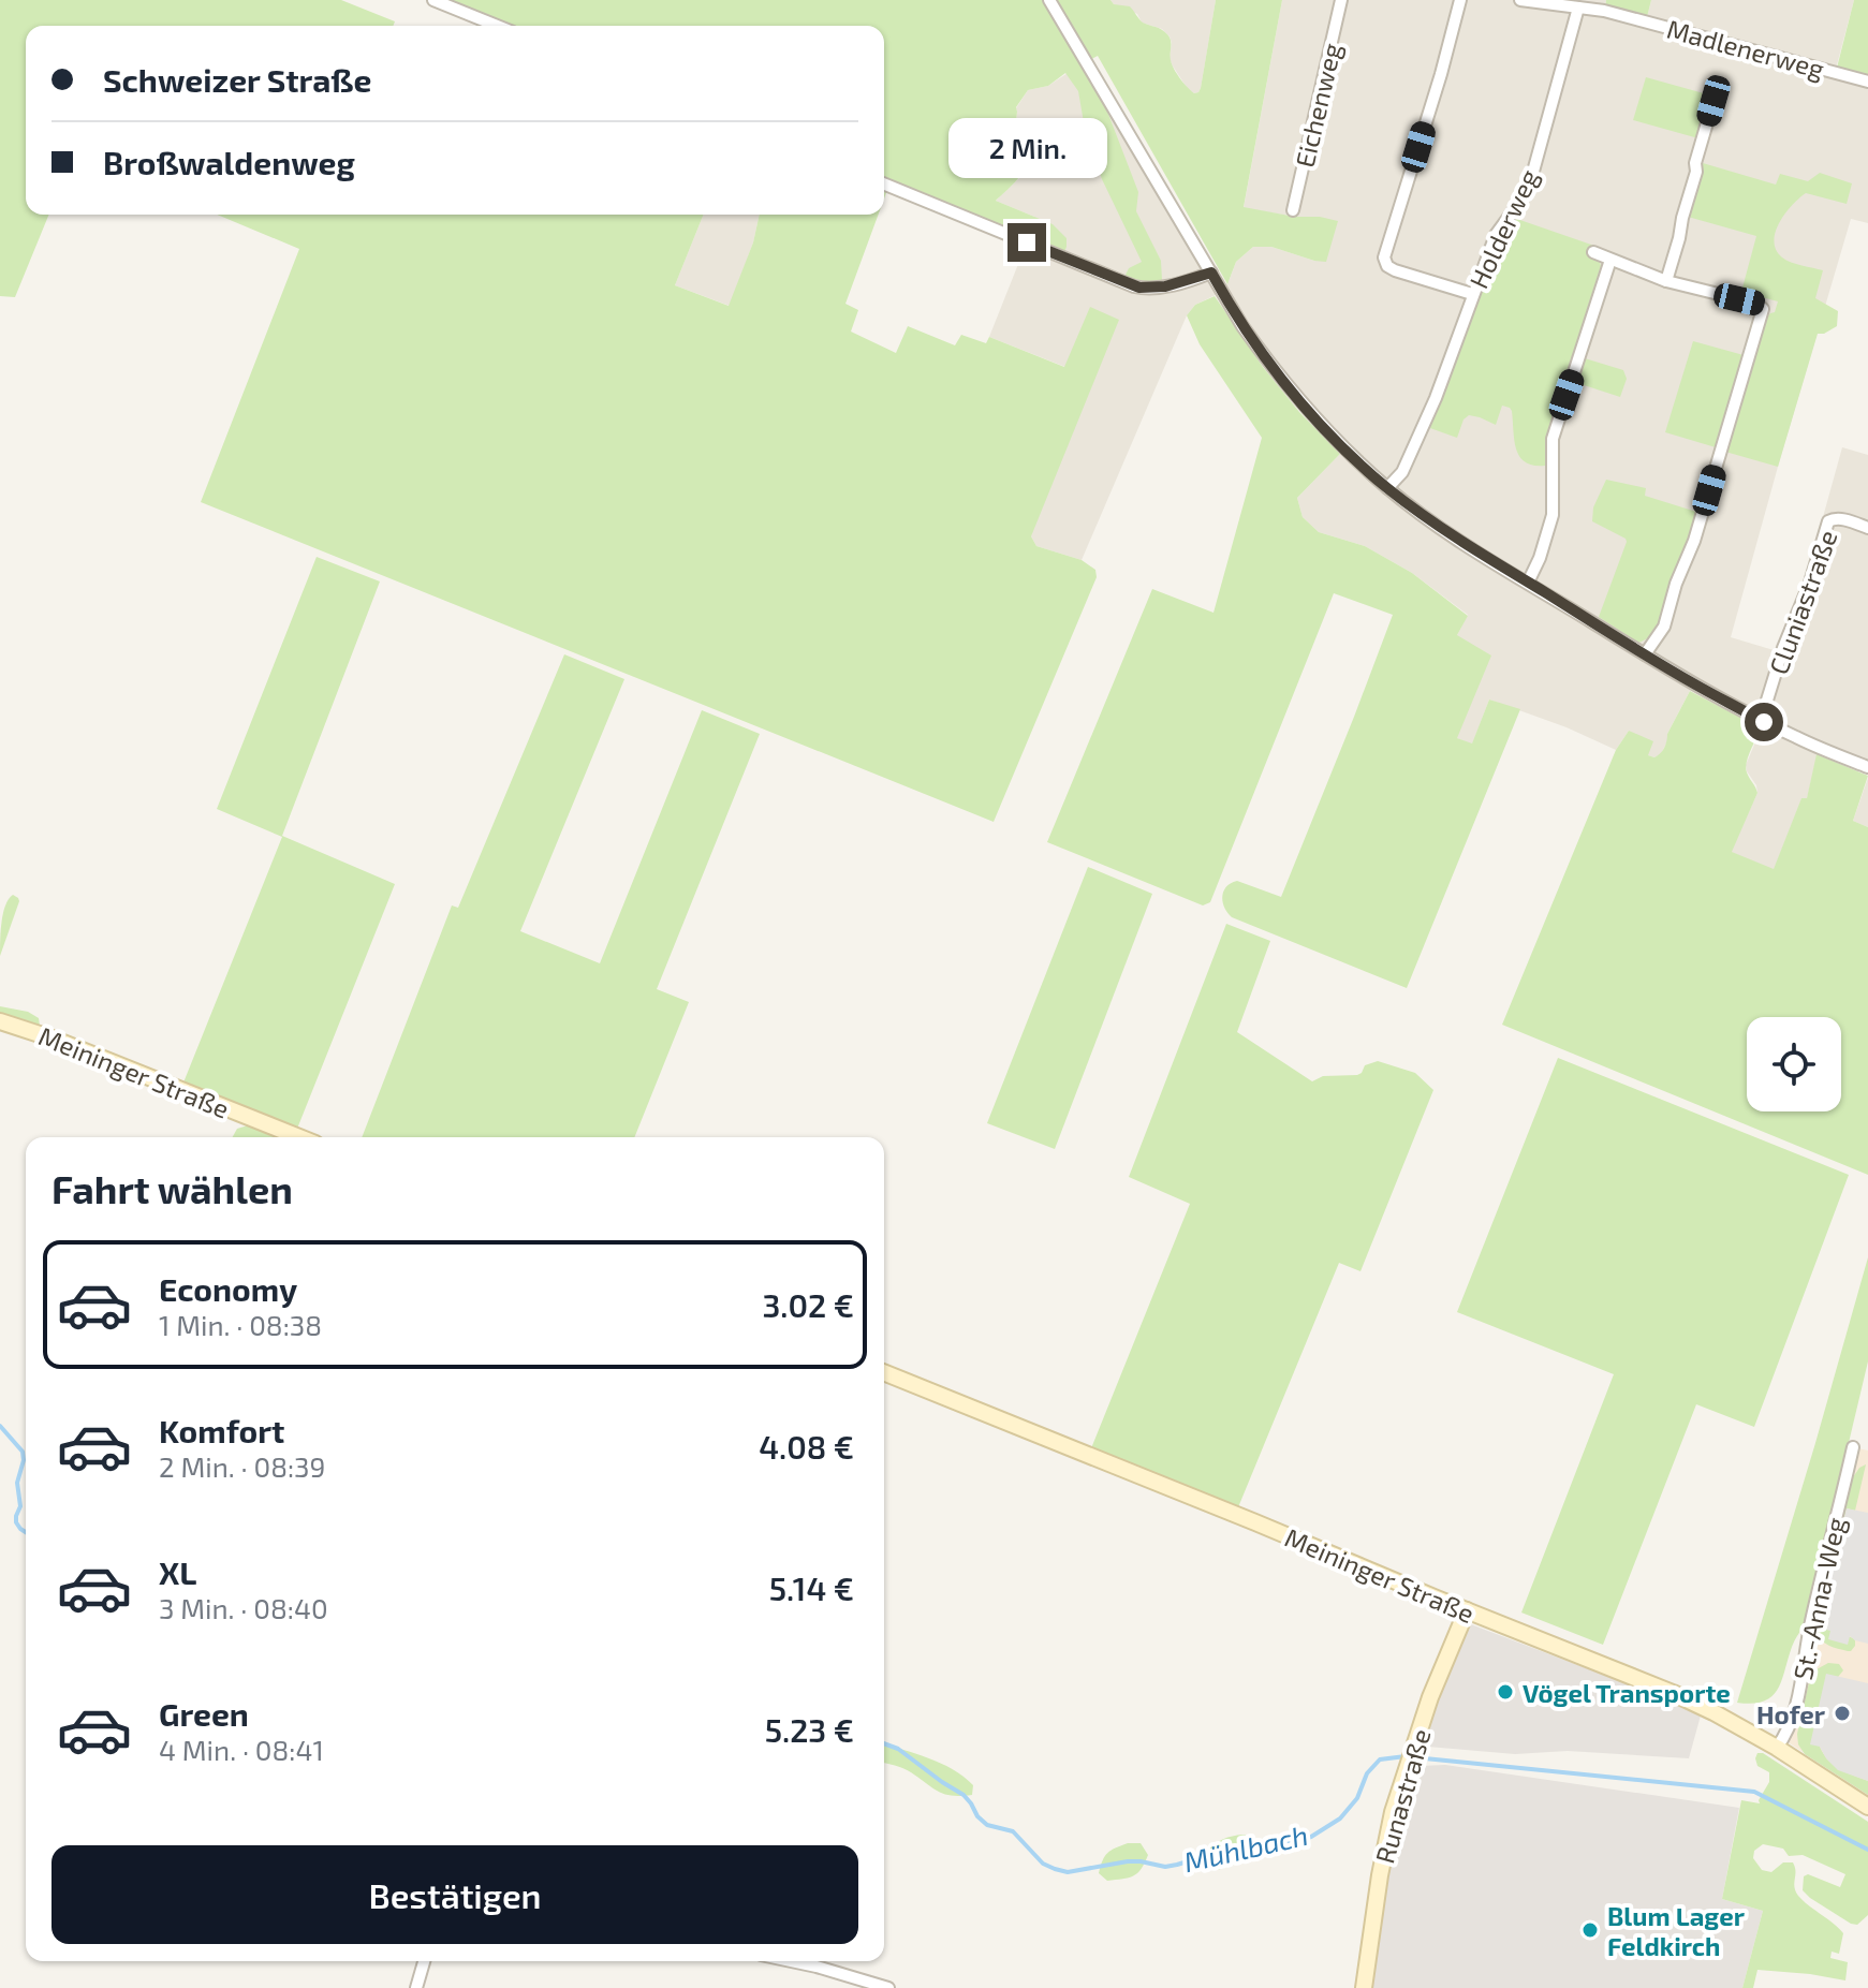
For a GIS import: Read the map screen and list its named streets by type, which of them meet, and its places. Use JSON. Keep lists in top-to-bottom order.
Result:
{
  "streets": {
    "main road": ["Meininger Straße", "Runastraße"],
    "street": [
      "Madlenerweg",
      "Eichenweg",
      "Holderweg",
      "Cluniastraße",
      "St.-Anna-Weg"
    ]
  },
  "crossings": [
    ["Madlenerweg", "Holderweg"],
    ["Meininger Straße", "St.-Anna-Weg"],
    ["Meininger Straße", "Runastraße"]
  ],
  "water": ["Mühlbach"],
  "places": ["Vögel Transporte", "Hofer", "Blum Lager Feldkirch"],
  "page": {
    "banner": ["Schweizer Straße", "Broßwaldenweg"],
    "bubble": "2 Min.",
    "heading": "Fahrt wählen",
    "list": [
      {
        "name": "Economy",
        "note": "1 Min. · 08:38",
        "value": "3.02 €"
      },
      {
        "name": "Komfort",
        "note": "2 Min. · 08:39",
        "value": "4.08 €"
      },
      {
        "name": "XL",
        "note": "3 Min. · 08:40",
        "value": "5.14 €"
      },
      {
        "name": "Green",
        "note": "4 Min. · 08:41",
        "value": "5.23 €"
      }
    ],
    "buttons": "Bestätigen"
  }
}
